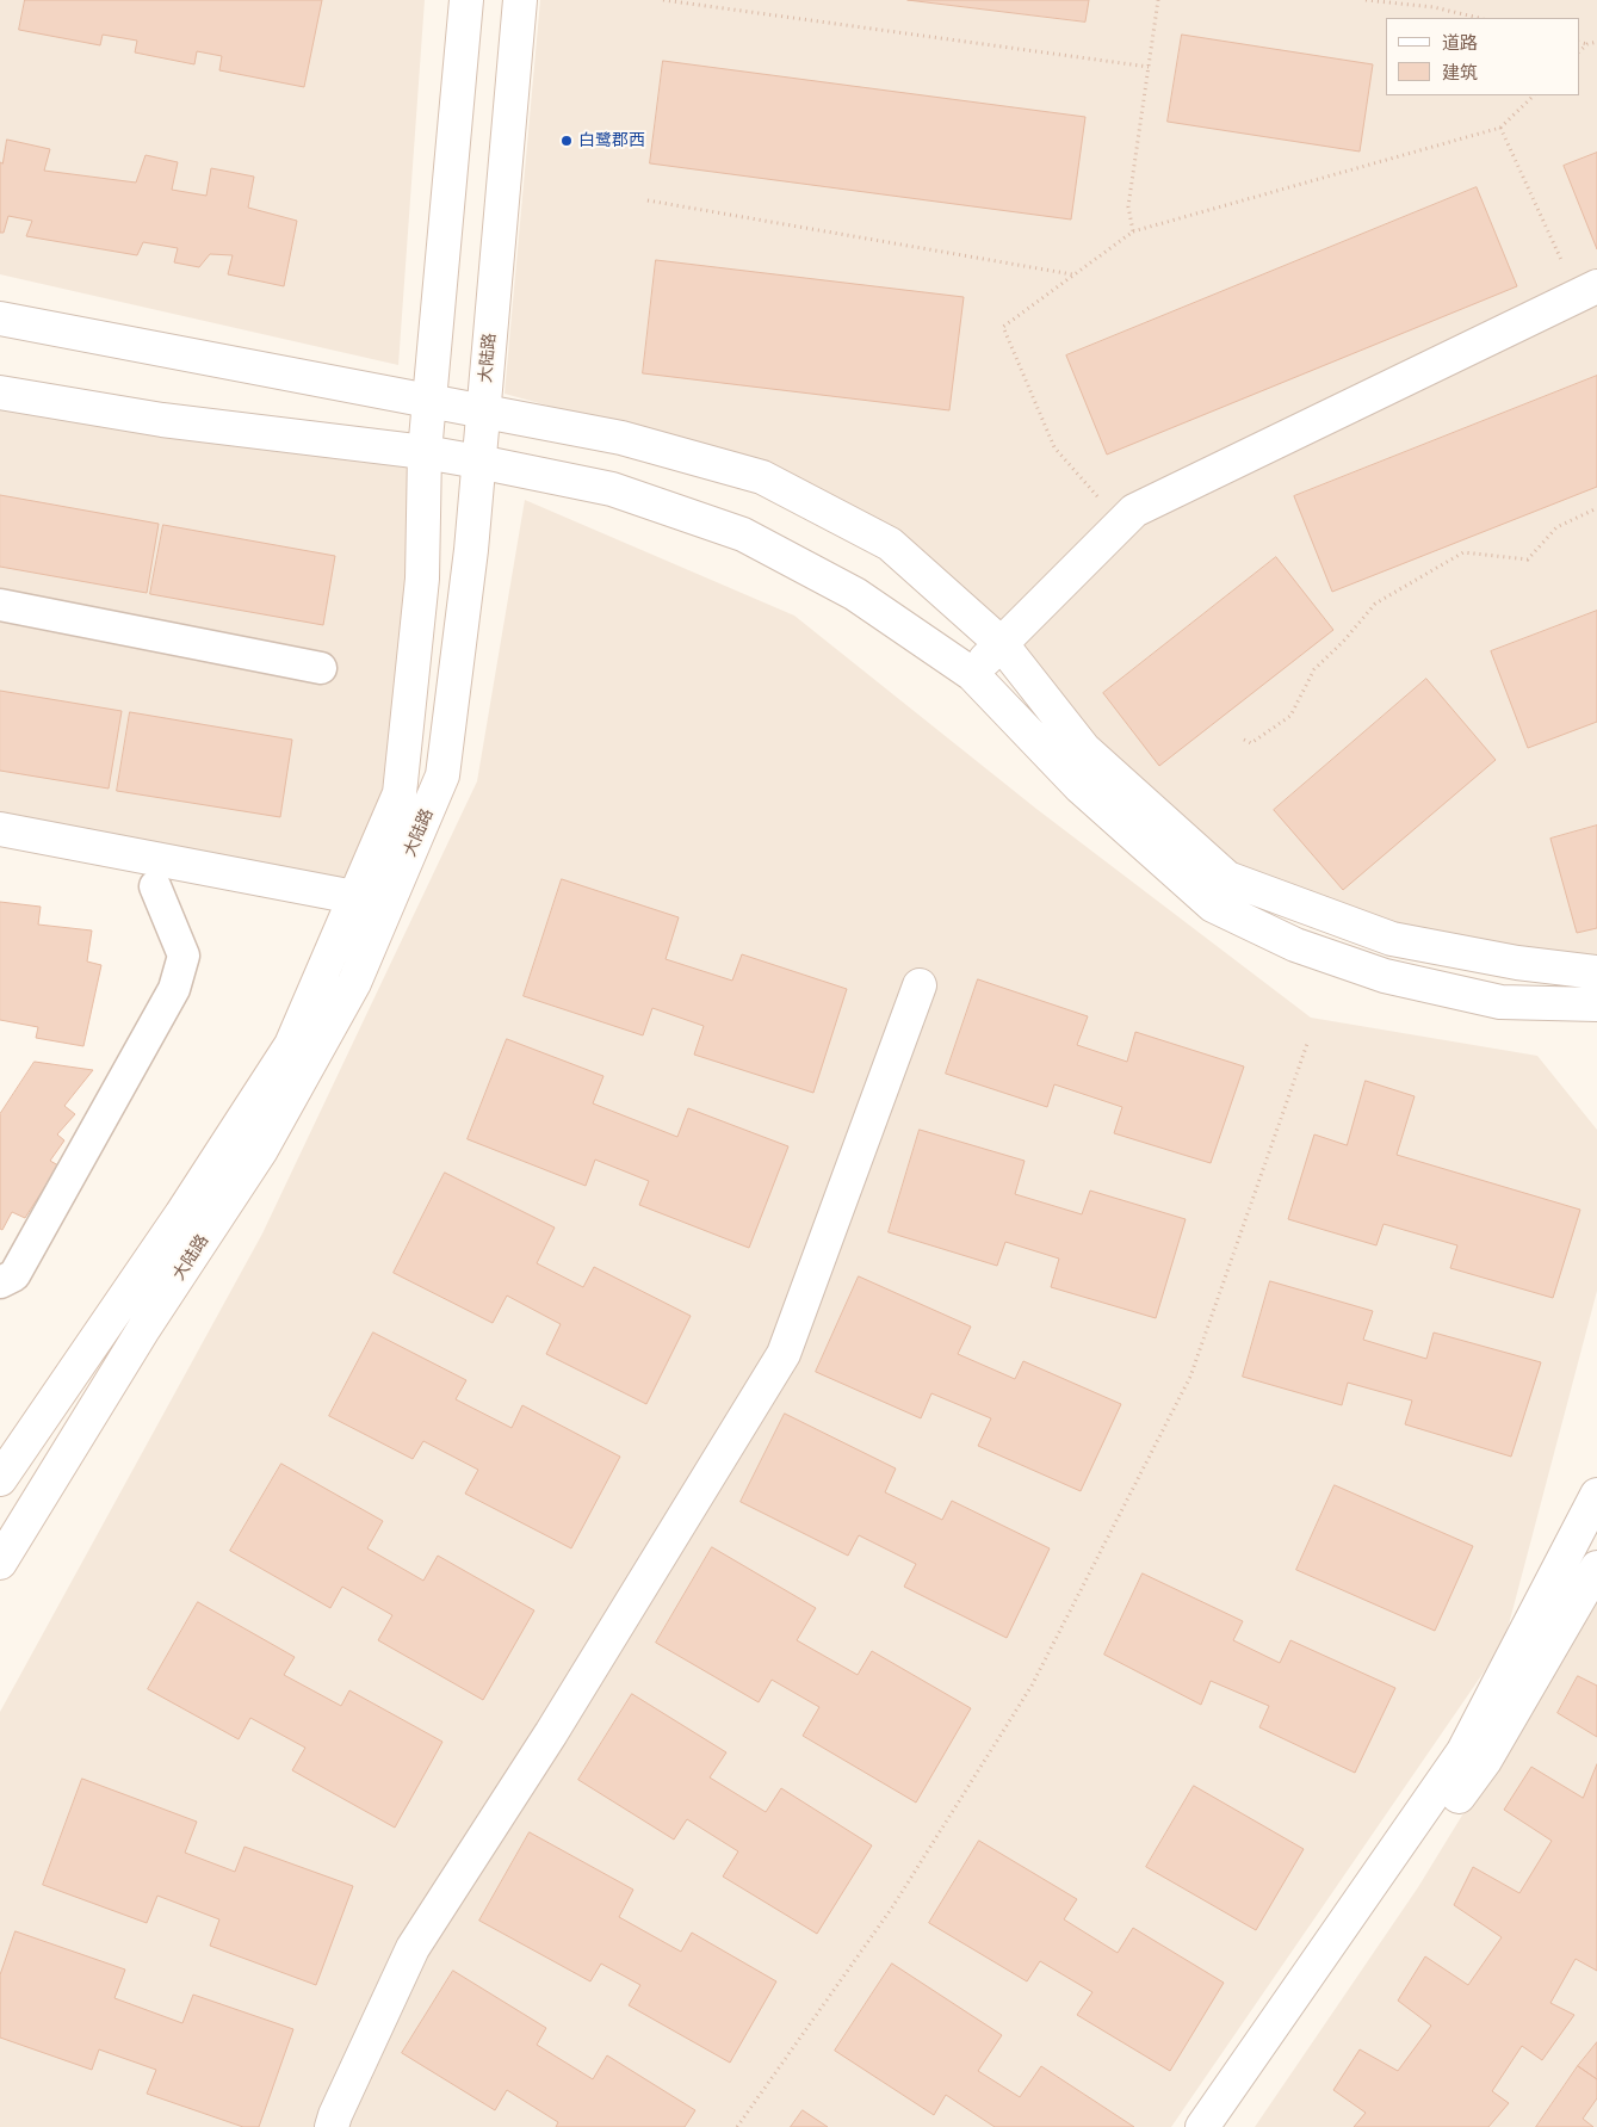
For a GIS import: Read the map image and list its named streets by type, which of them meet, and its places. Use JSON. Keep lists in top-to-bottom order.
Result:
{
  "streets": {
    "street": ["大陆路"]
  },
  "places": ["白鹭郡西"],
  "legend": ["道路", "建筑"]
}
